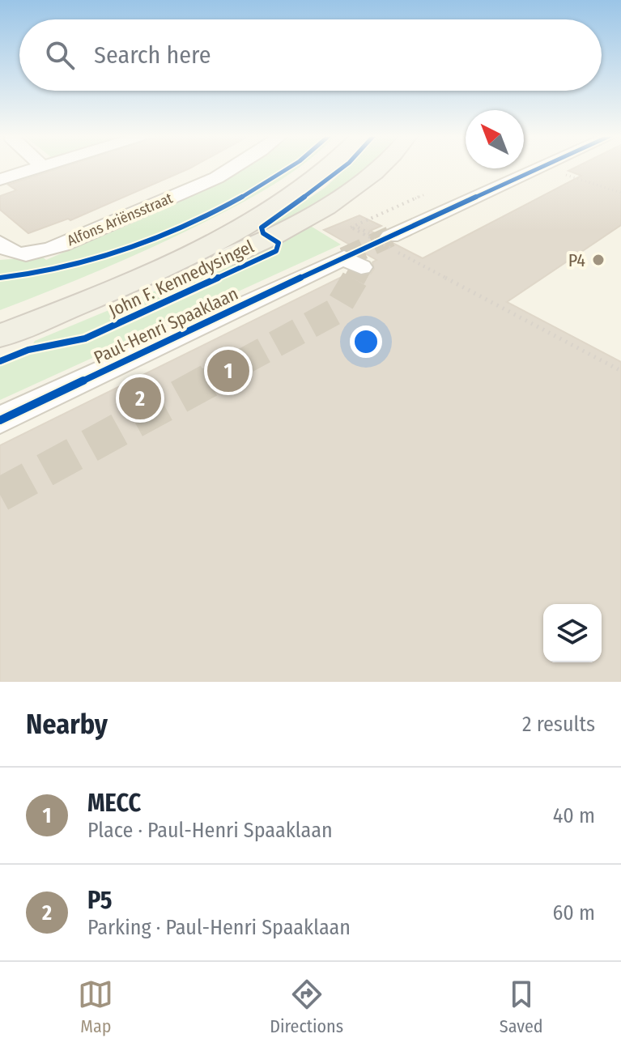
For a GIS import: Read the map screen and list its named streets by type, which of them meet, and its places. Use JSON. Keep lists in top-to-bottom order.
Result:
{
  "streets": {
    "main road": ["John F. Kennedysingel"],
    "street": ["Alfons Ariënsstraat", "Paul-Henri Spaaklaan"]
  },
  "places": ["P4"],
  "north": "top left",
  "page": {
    "search": "Search here",
    "pins": ["1", "2"],
    "heading": ["Nearby", "2 results"],
    "list": [
      {
        "mark": "1",
        "name": "MECC",
        "note": "Place · Paul-Henri Spaaklaan",
        "value": "40 m"
      },
      {
        "mark": "2",
        "name": "P5",
        "note": "Parking · Paul-Henri Spaaklaan",
        "value": "60 m"
      }
    ],
    "nav": ["Map", "Directions", "Saved"]
  }
}
